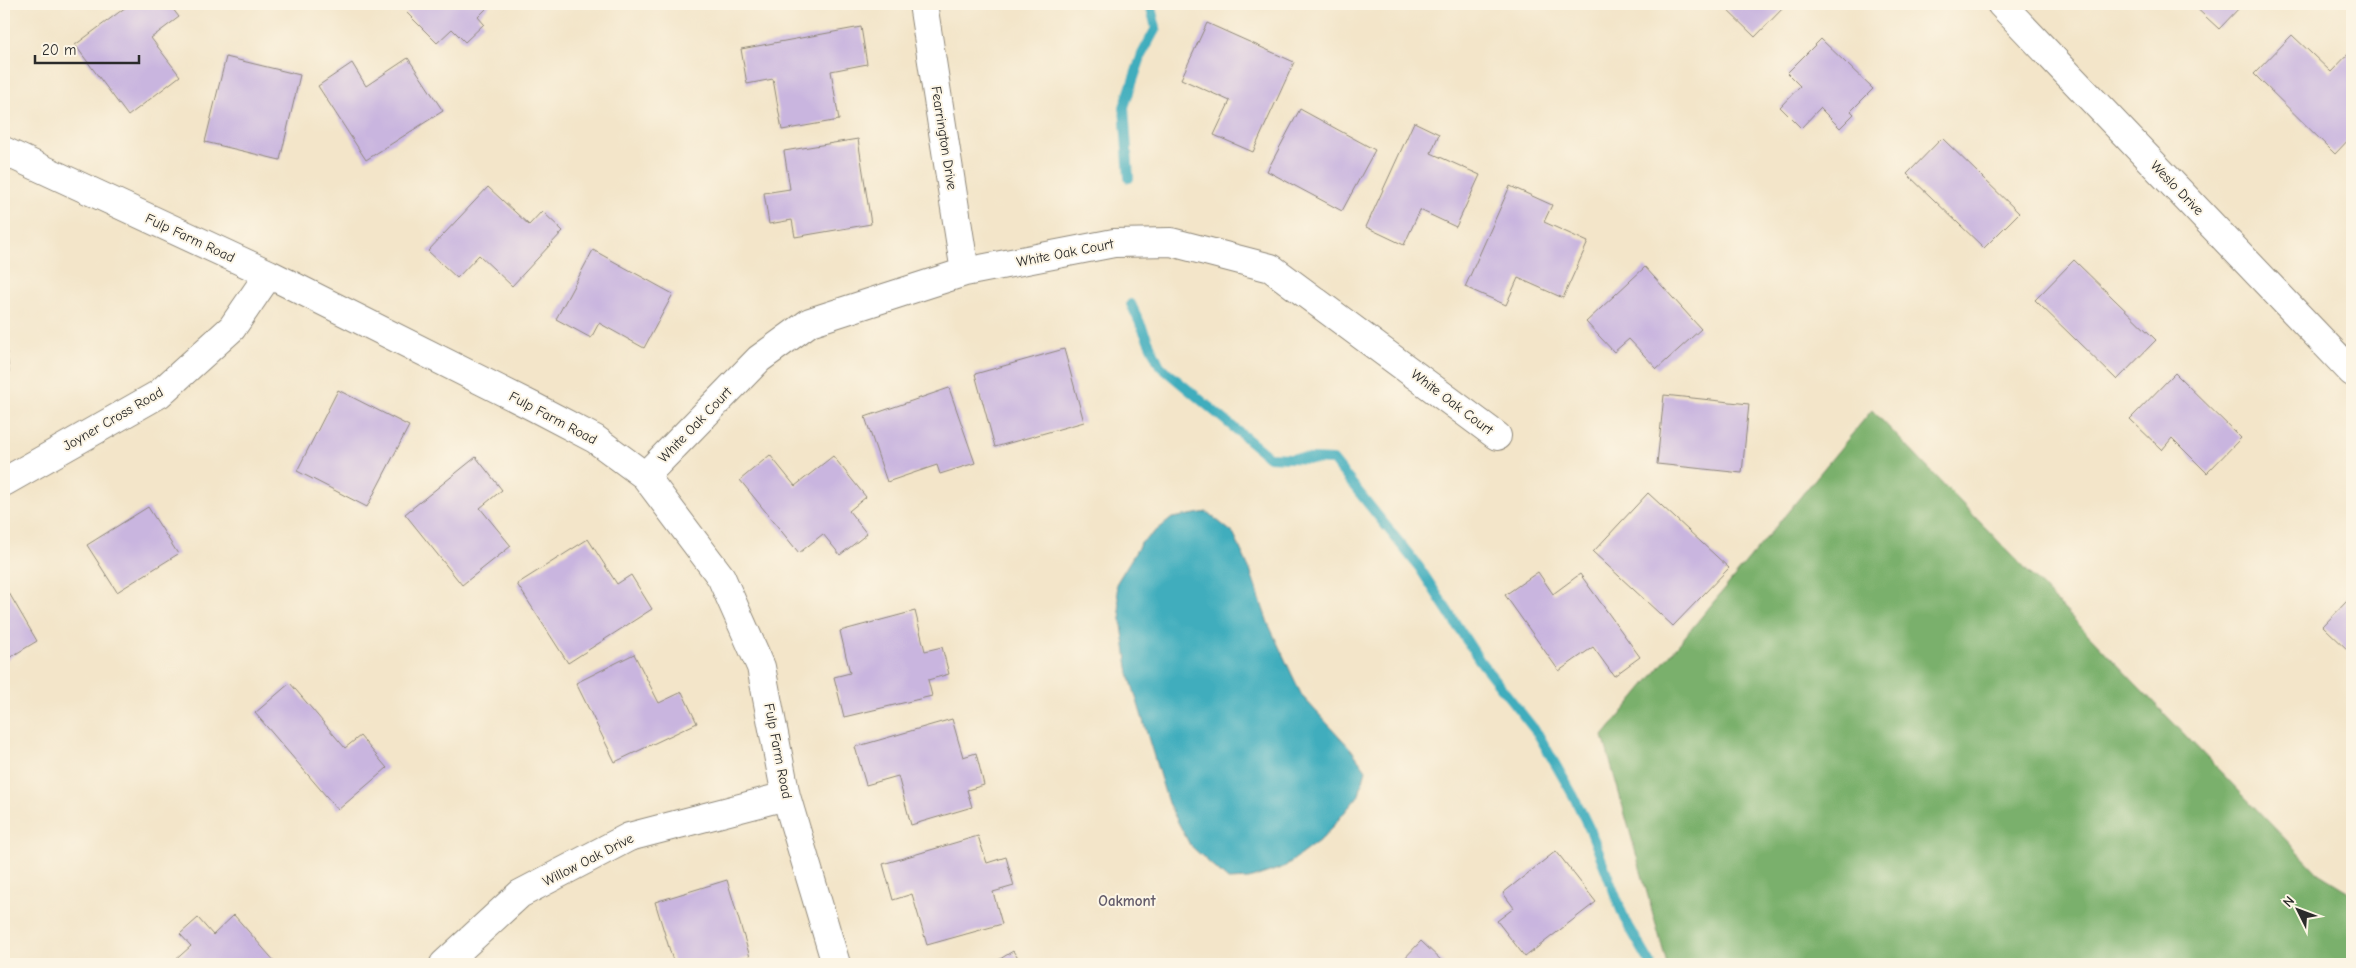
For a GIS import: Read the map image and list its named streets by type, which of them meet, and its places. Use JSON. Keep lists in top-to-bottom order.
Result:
{
  "streets": {
    "street": [
      "Fearrington Drive",
      "Weslo Drive",
      "Fulp Farm Road",
      "White Oak Court",
      "Joyner Cross Road",
      "Willow Oak Drive"
    ]
  },
  "crossings": [
    ["Fearrington Drive", "White Oak Court"],
    ["Fulp Farm Road", "White Oak Court"],
    ["Fulp Farm Road", "Joyner Cross Road"],
    ["Fulp Farm Road", "Willow Oak Drive"]
  ],
  "districts": ["Oakmont"],
  "scale_bar": "20 m",
  "north": "top left"
}
